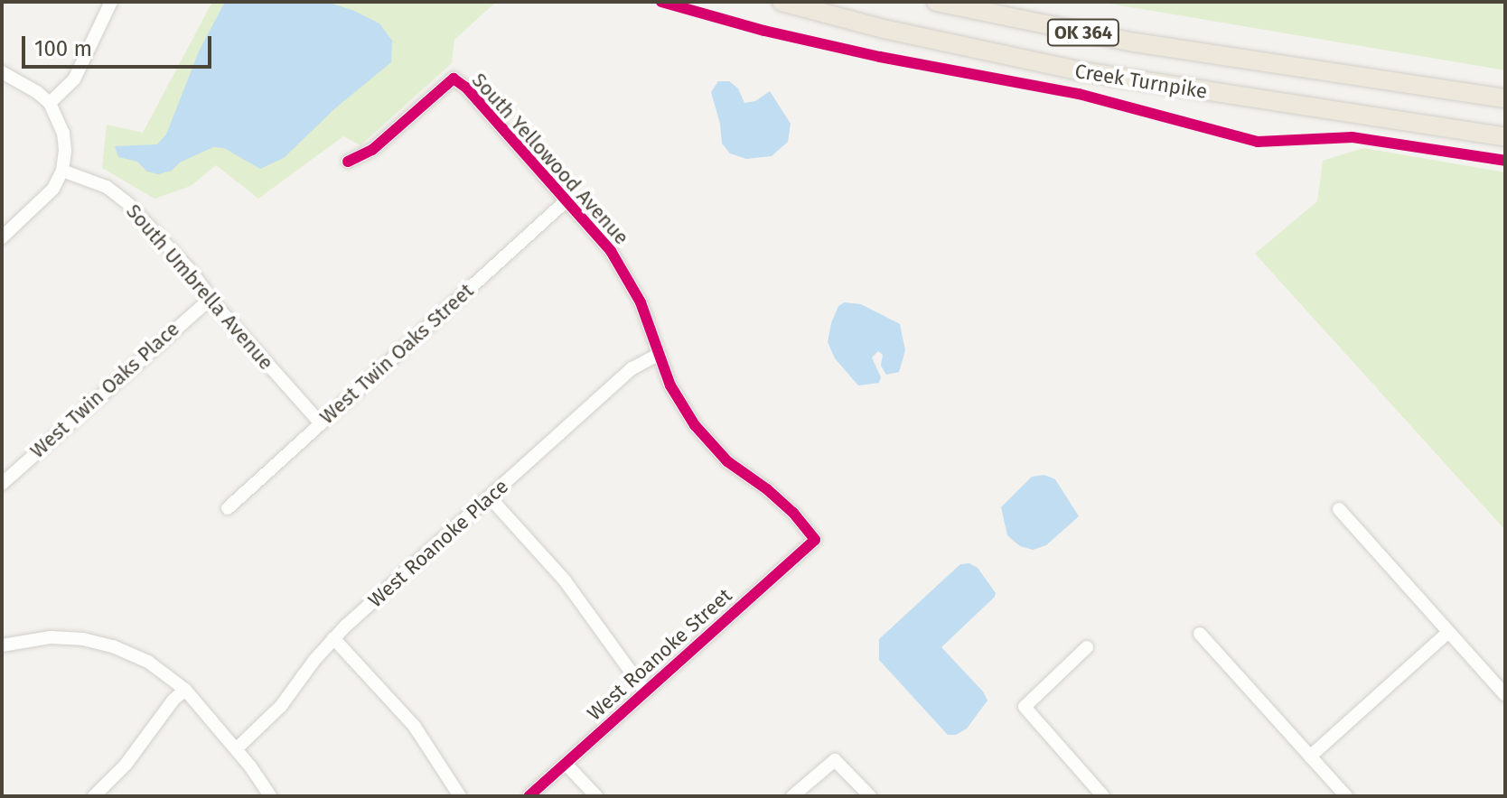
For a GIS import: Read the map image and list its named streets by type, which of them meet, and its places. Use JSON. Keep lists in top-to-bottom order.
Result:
{
  "streets": {
    "highway": ["OK 364", "Creek Turnpike"],
    "street": [
      "South Yellowood Avenue",
      "South Umbrella Avenue",
      "West Twin Oaks Street",
      "West Twin Oaks Place",
      "West Roanoke Place",
      "West Roanoke Street"
    ]
  },
  "crossings": [
    ["South Yellowood Avenue", "West Twin Oaks Street"],
    ["South Yellowood Avenue", "West Roanoke Place"],
    ["South Yellowood Avenue", "West Roanoke Street"],
    ["South Umbrella Avenue", "West Twin Oaks Street"],
    ["South Umbrella Avenue", "West Twin Oaks Place"]
  ],
  "scale_bar": "100 m"
}
